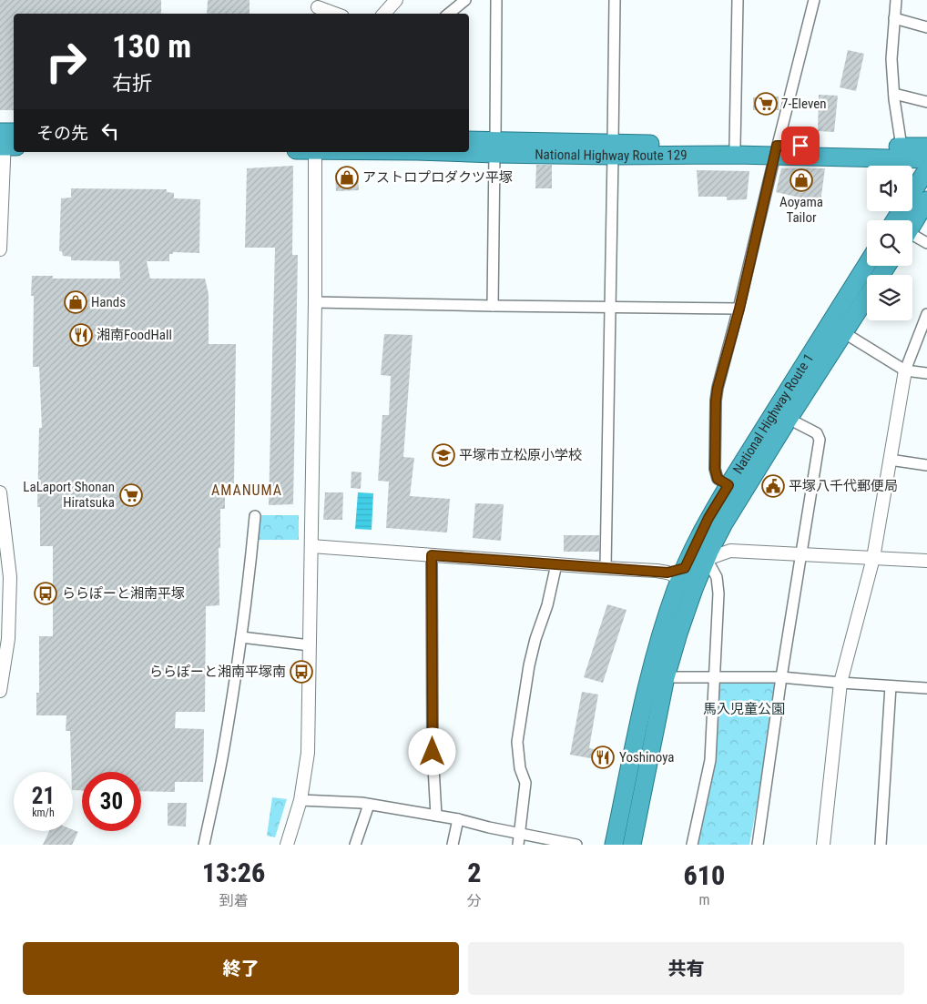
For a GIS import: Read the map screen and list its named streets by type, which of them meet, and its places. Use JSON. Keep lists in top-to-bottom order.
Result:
{
  "streets": {
    "highway": ["National Highway Route 129", "National Highway Route 1"]
  },
  "districts": ["AMANUMA"],
  "parks": ["馬入児童公園"],
  "places": {
    "supermarket": ["7-Eleven", "LaLaport Shonan Hiratsuka"],
    "shop": ["アストロプロダクツ平塚", "Aoyama Tailor", "Hands"],
    "restaurant": ["湘南FoodHall", "Yoshinoya"],
    "school or university": ["平塚市立松原小学校"],
    "public building": ["平塚八千代郵便局"],
    "bus stop": ["ららぽーと湘南平塚", "ららぽーと湘南平塚南"]
  },
  "page": {
    "turn": ["130 m", "右折"],
    "then": "その先",
    "speed": "21 km/h",
    "limit": "30",
    "eta": [
      "13:26",
      "到着",
      "2",
      "分",
      "610",
      "m"
    ],
    "buttons": ["終了", "共有"]
  }
}
